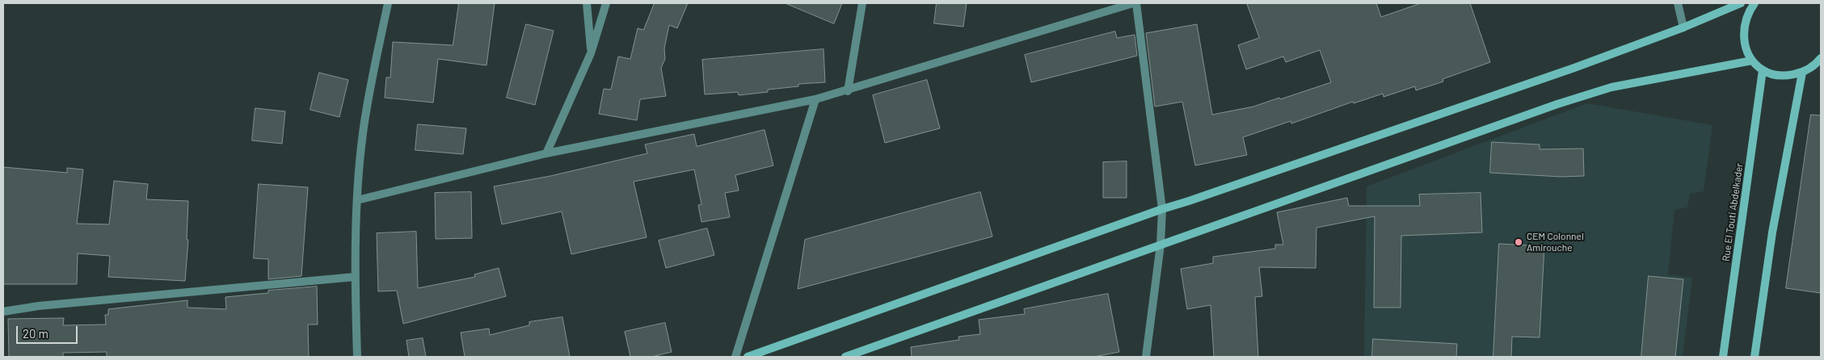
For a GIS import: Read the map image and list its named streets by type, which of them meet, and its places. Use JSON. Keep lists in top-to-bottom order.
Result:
{
  "streets": {
    "main road": ["Rue El Touti Abdelkader"]
  },
  "places": ["CEM Colonnel Amirouche"],
  "scale_bar": "20 m"
}
